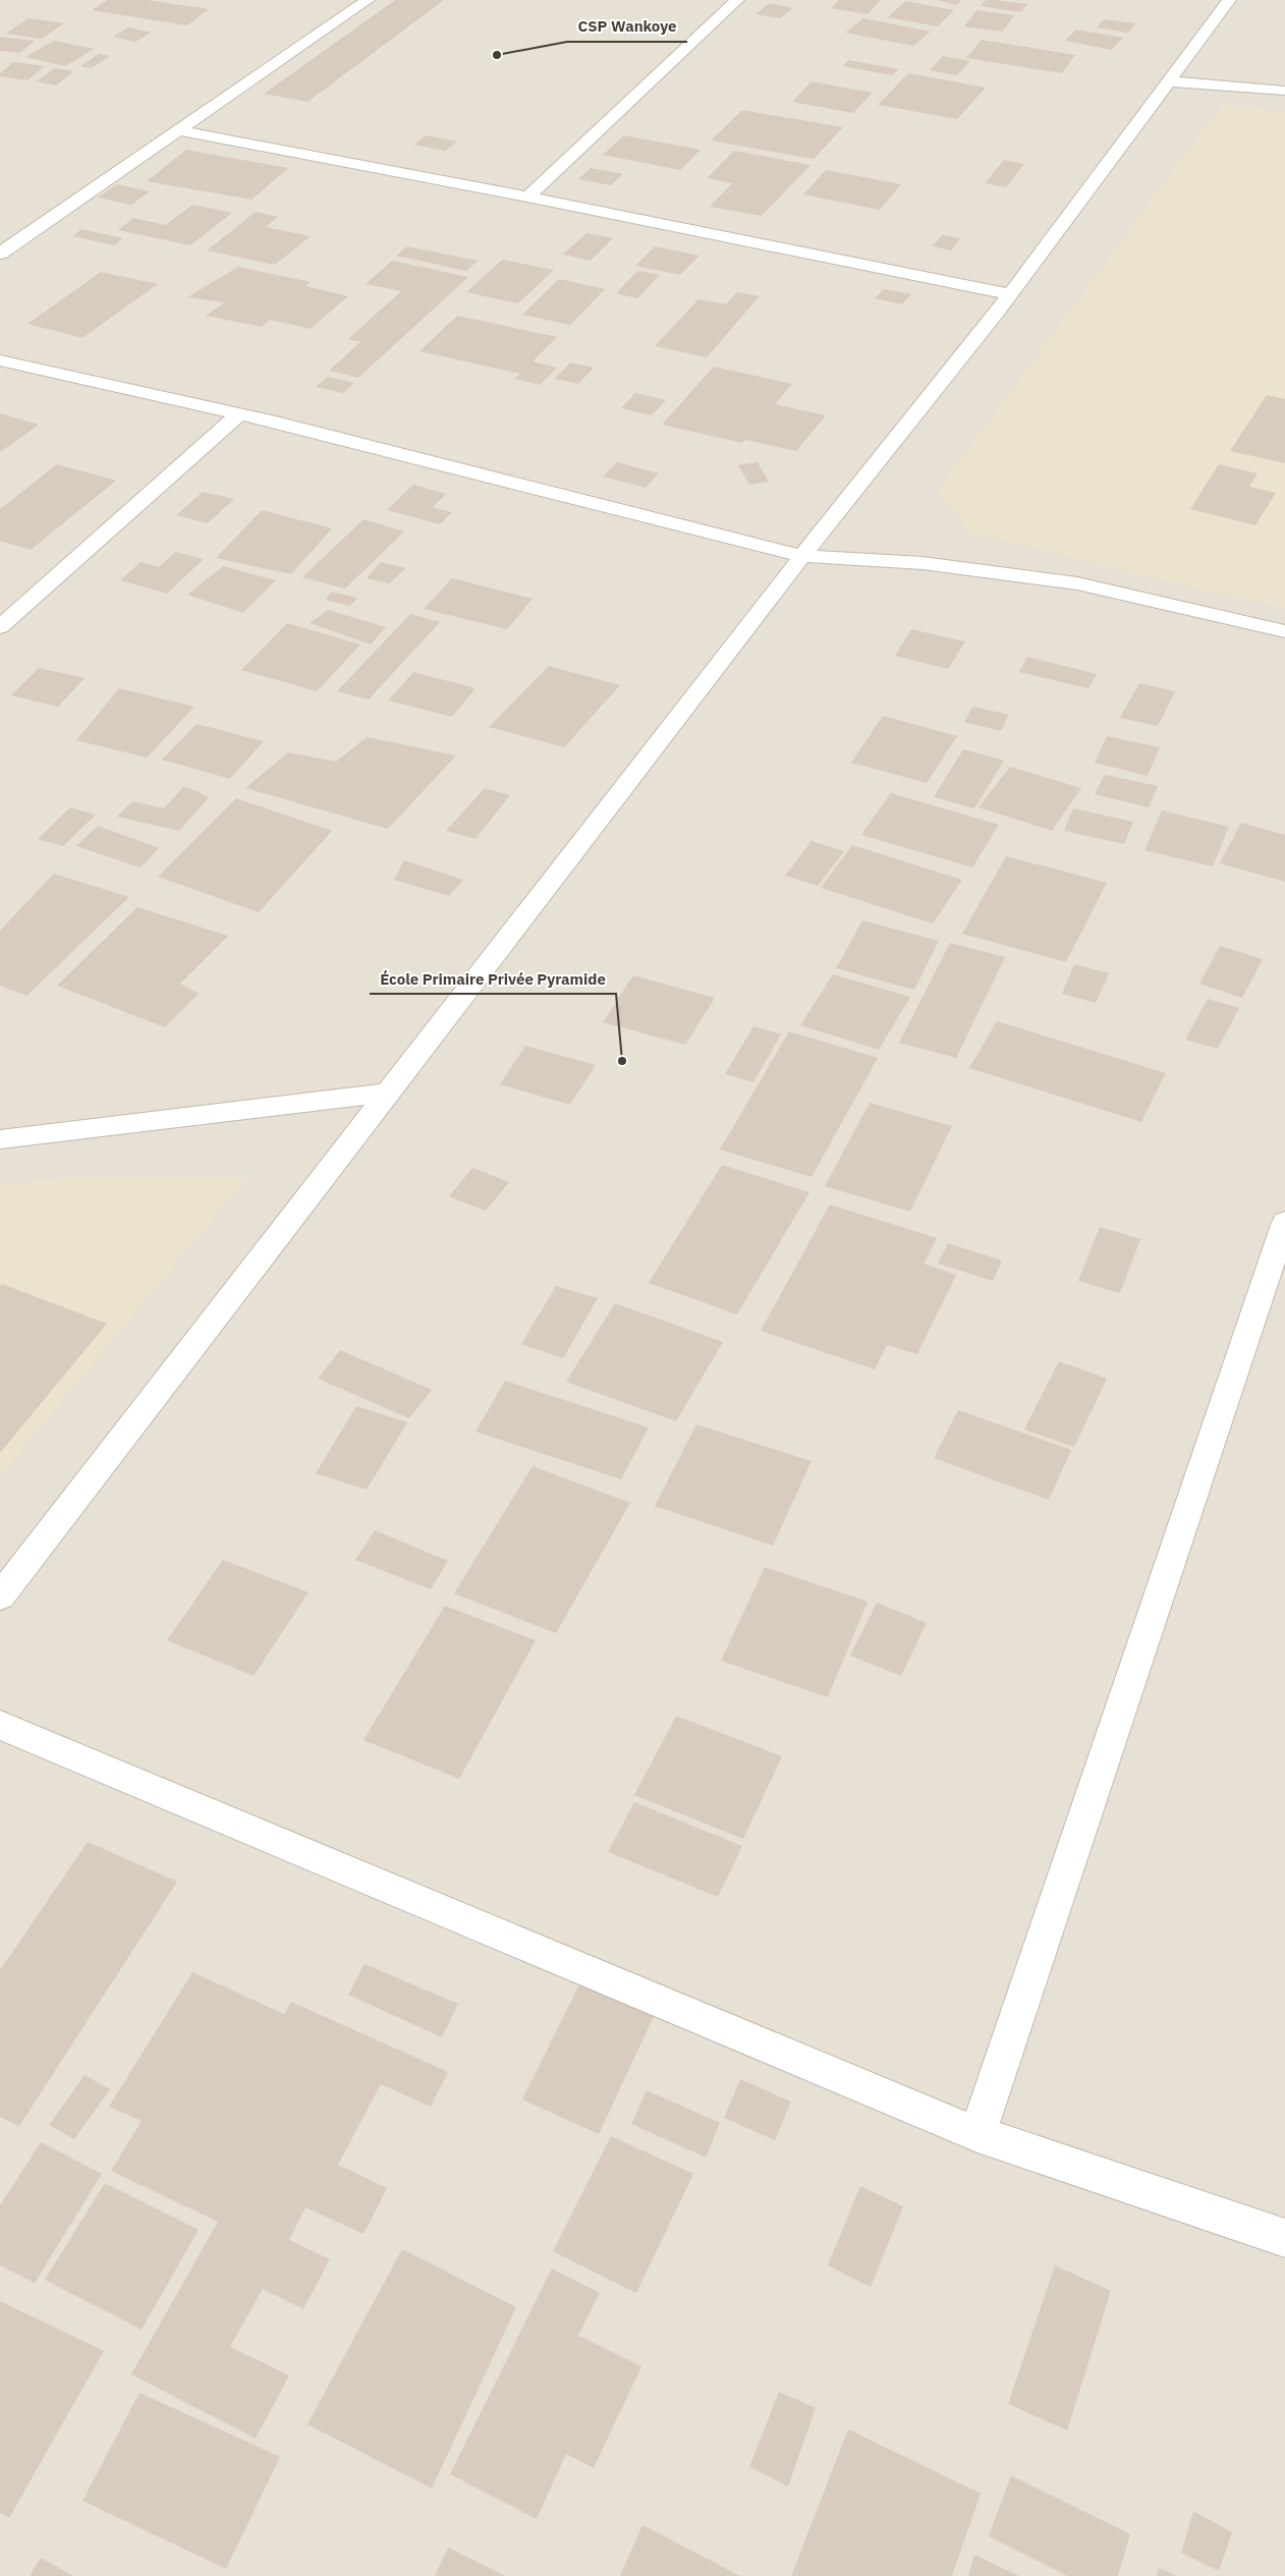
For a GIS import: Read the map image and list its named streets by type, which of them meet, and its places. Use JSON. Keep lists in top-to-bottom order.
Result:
{
  "places": ["CSP Wankoye", "École Primaire Privée Pyramide"]
}
